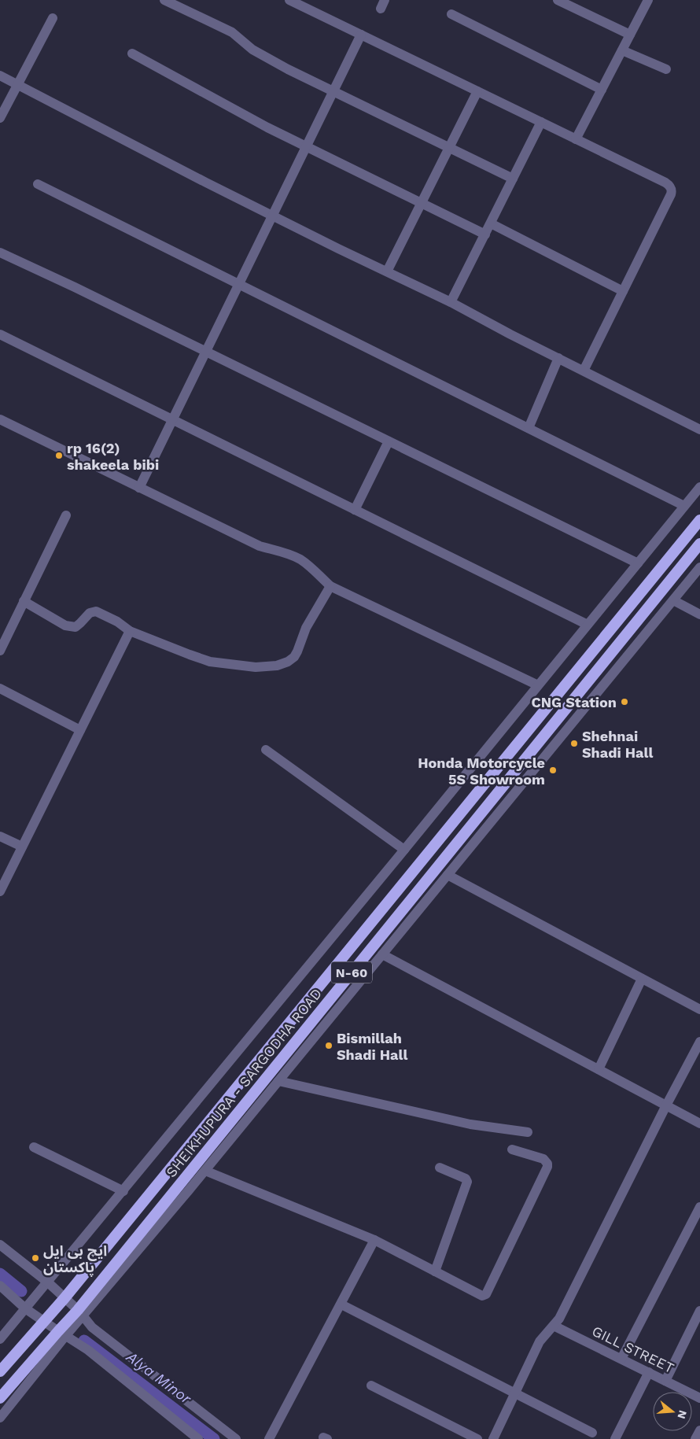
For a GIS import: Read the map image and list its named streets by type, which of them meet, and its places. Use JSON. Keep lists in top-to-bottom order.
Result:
{
  "streets": {
    "highway": ["N-60", "SHEIKHUPURA - SARGODHA ROAD"],
    "street": ["GILL STREET"]
  },
  "water": ["Alya Minor"],
  "places": [
    "rp 16(2) shakeela bibi",
    "CNG Station",
    "Shehnai Shadi Hall",
    "Honda Motorcycle 5S Showroom",
    "Bismillah Shadi Hall",
    "ایچ بی ایل پاکستان"
  ],
  "north": "right"
}
